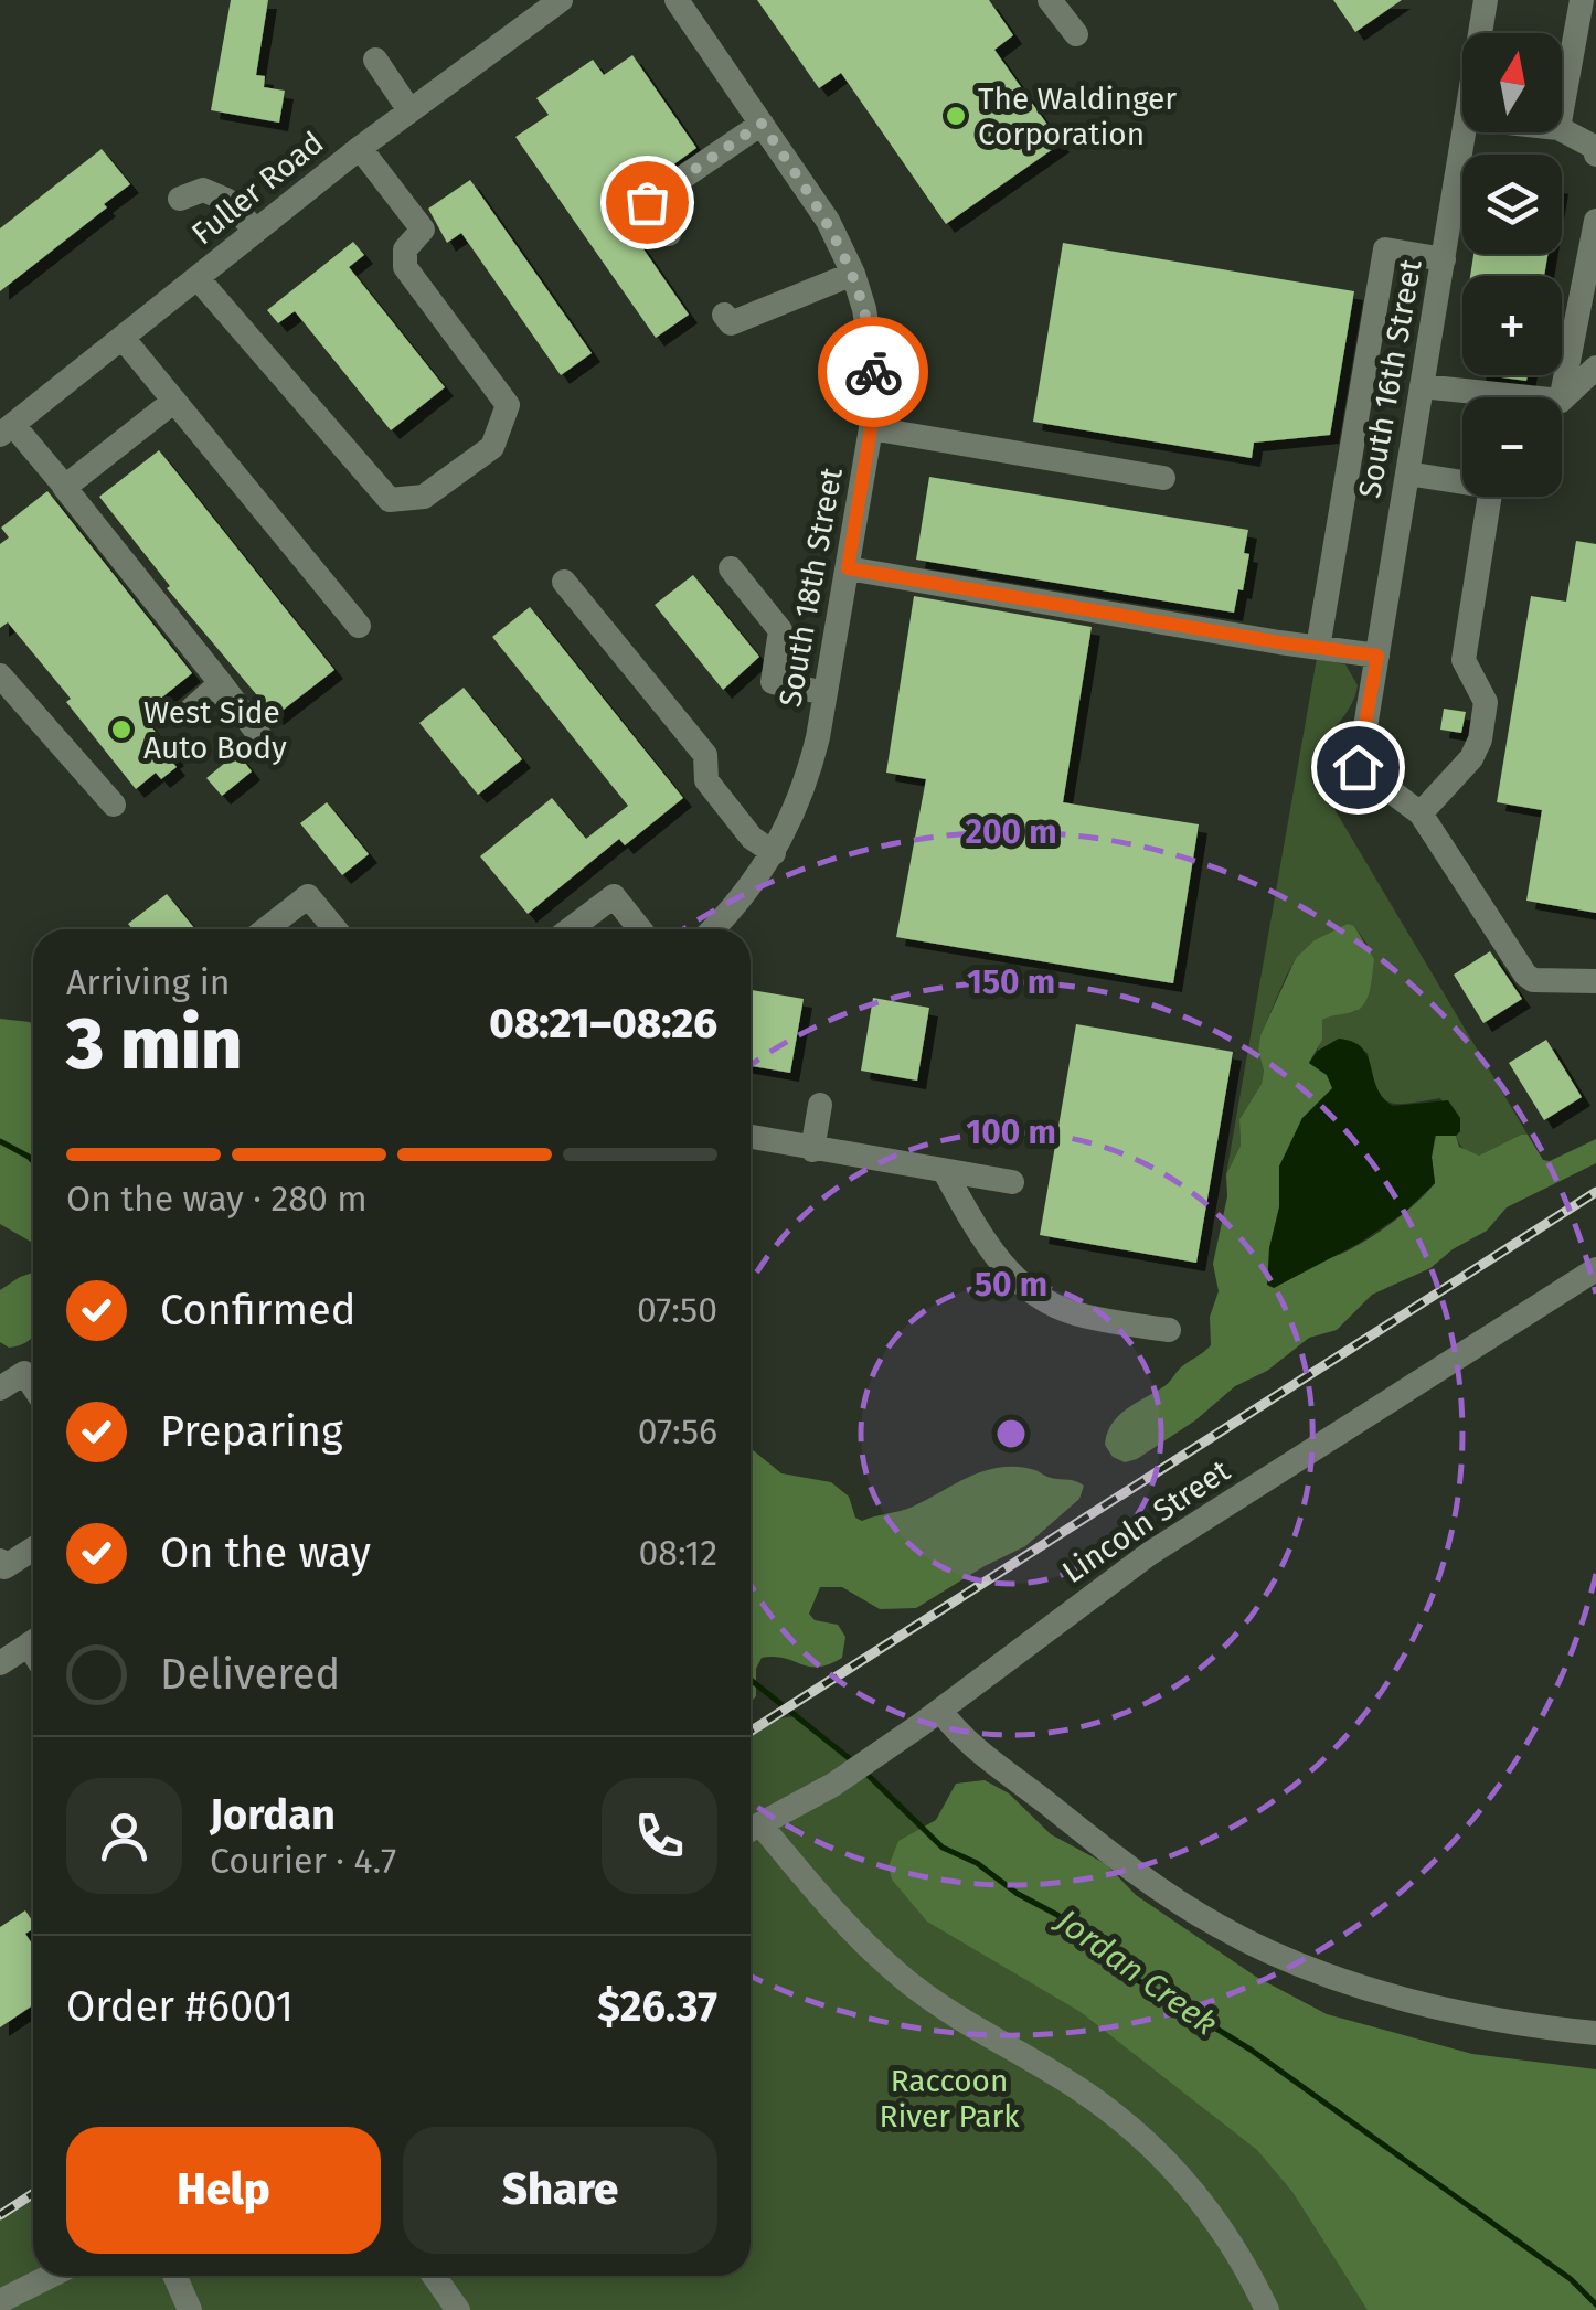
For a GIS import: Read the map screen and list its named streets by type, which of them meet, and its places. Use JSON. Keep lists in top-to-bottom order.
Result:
{
  "streets": {
    "street": [
      "Fuller Road",
      "South 16th Street",
      "South 18th Street",
      "Lincoln Street"
    ]
  },
  "water": ["Jordan Creek"],
  "parks": ["Raccoon River Park"],
  "places": ["The Waldinger Corporation", "West Side Auto Body"],
  "north": "top",
  "page": {
    "map_buttons": ["+", "−"],
    "heading": ["3 min", "Arriving in", "08:21–08:26"],
    "panel": [
      "Jordan",
      "Courier · 4.7",
      "Order #6001",
      "$26.37"
    ],
    "bar": "On the way · 280 m",
    "list": [
      ["Confirmed", "07:50"],
      ["Preparing", "07:56"],
      ["On the way", "08:12"],
      "Delivered"
    ],
    "buttons": ["Help", "Share"]
  },
  "rings": [
    "200 m",
    "150 m",
    "100 m",
    "50 m"
  ]
}
